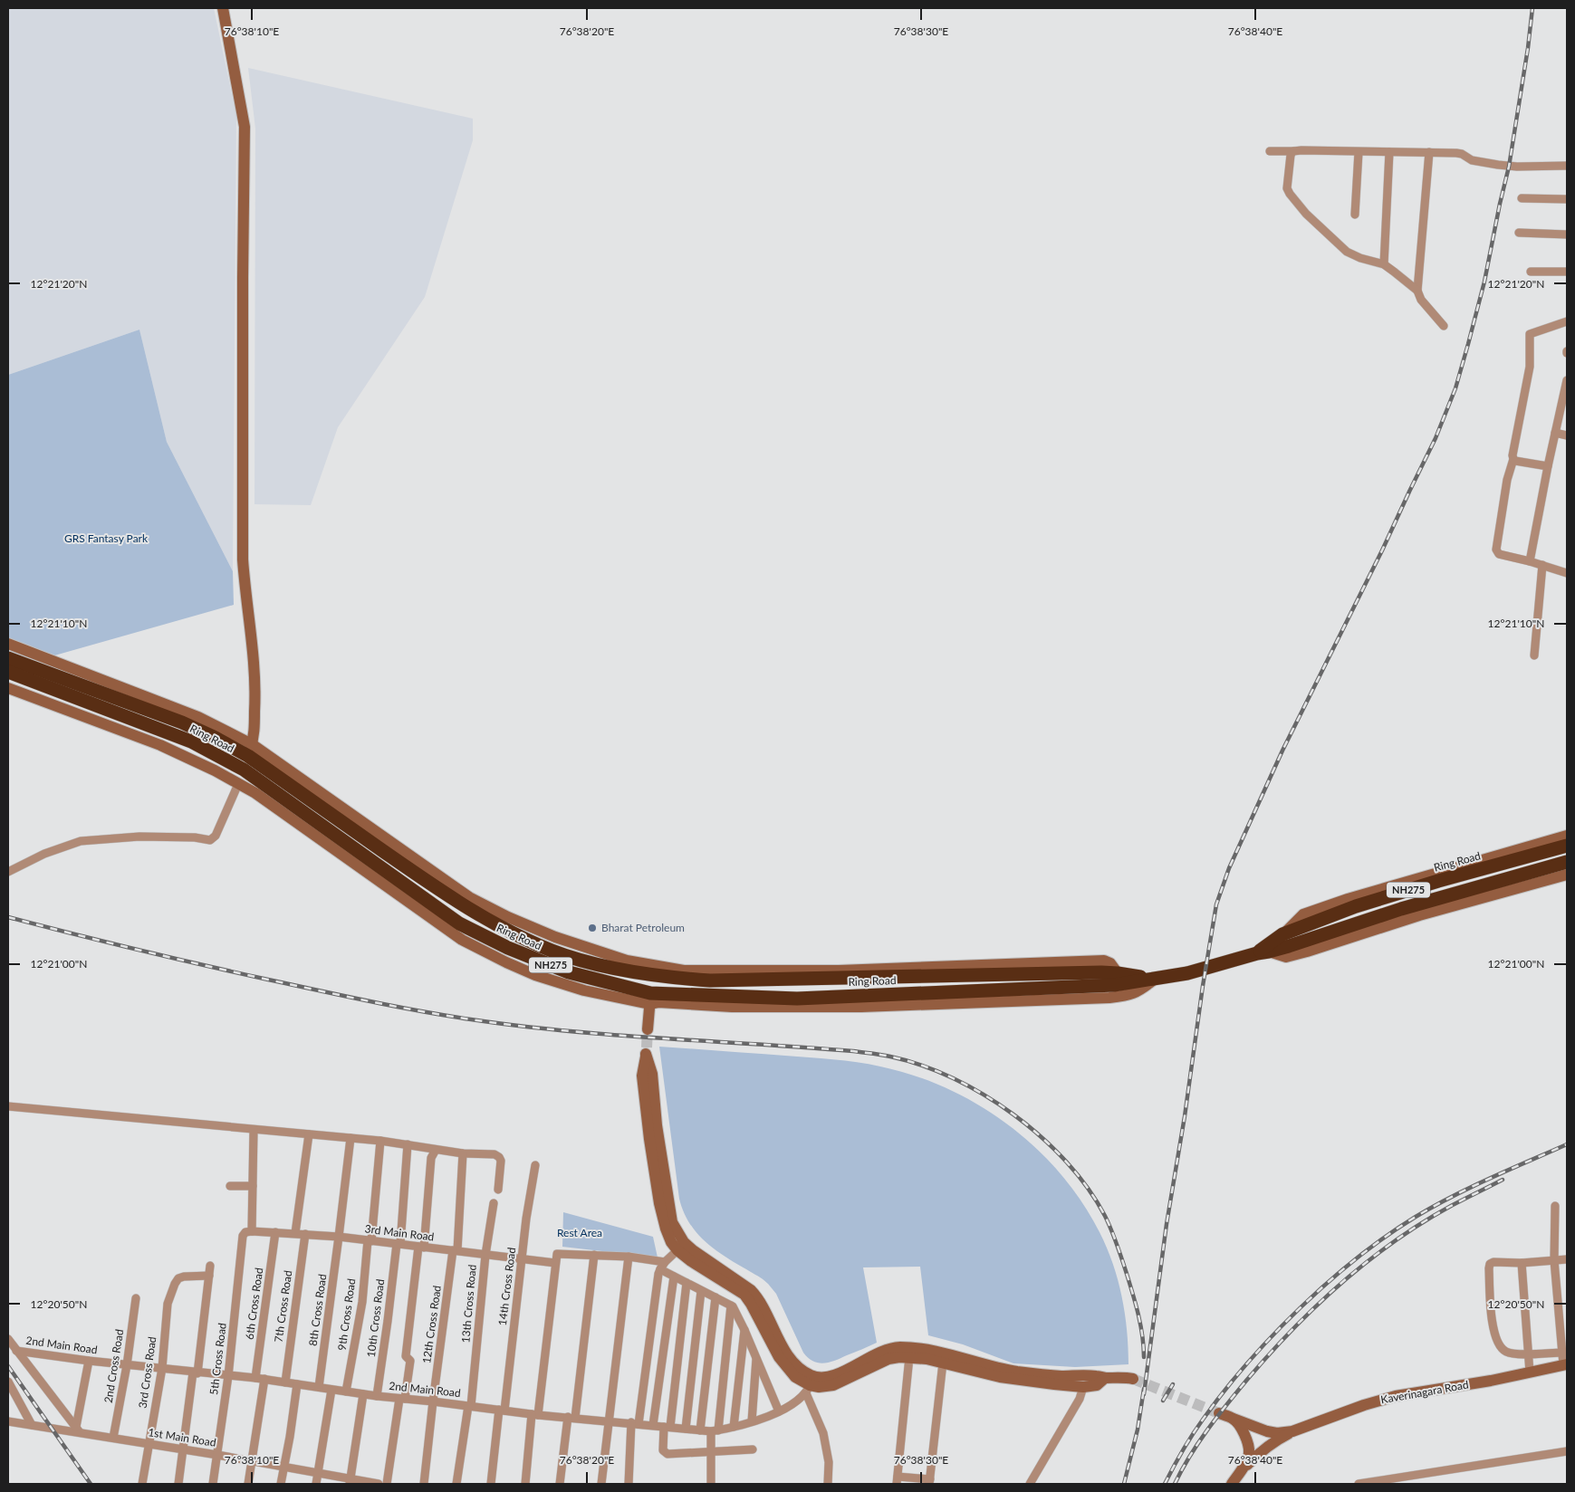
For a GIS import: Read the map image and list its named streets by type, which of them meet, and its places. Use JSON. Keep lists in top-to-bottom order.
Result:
{
  "streets": {
    "highway": ["Ring Road", "NH275"],
    "street": [
      "3rd Main Road",
      "14th Cross Road",
      "6th Cross Road",
      "13th Cross Road",
      "7th Cross Road",
      "8th Cross Road",
      "9th Cross Road",
      "10th Cross Road",
      "12th Cross Road",
      "2nd Main Road",
      "5th Cross Road",
      "2nd Cross Road",
      "3rd Cross Road",
      "Kaverinagara Road",
      "1st Main Road"
    ]
  },
  "crossings": [
    ["3rd Main Road", "14th Cross Road"],
    ["3rd Main Road", "6th Cross Road"],
    ["3rd Main Road", "13th Cross Road"],
    ["3rd Main Road", "7th Cross Road"],
    ["3rd Main Road", "8th Cross Road"],
    ["3rd Main Road", "9th Cross Road"],
    ["3rd Main Road", "10th Cross Road"],
    ["3rd Main Road", "12th Cross Road"],
    ["3rd Main Road", "5th Cross Road"],
    ["14th Cross Road", "2nd Main Road"],
    ["6th Cross Road", "2nd Main Road"],
    ["6th Cross Road", "1st Main Road"],
    ["13th Cross Road", "2nd Main Road"],
    ["7th Cross Road", "2nd Main Road"],
    ["8th Cross Road", "2nd Main Road"],
    ["9th Cross Road", "2nd Main Road"],
    ["10th Cross Road", "2nd Main Road"],
    ["12th Cross Road", "2nd Main Road"],
    ["2nd Main Road", "5th Cross Road"],
    ["2nd Main Road", "2nd Cross Road"],
    ["2nd Main Road", "3rd Cross Road"],
    ["5th Cross Road", "1st Main Road"],
    ["2nd Cross Road", "1st Main Road"],
    ["3rd Cross Road", "1st Main Road"]
  ],
  "parks": ["GRS Fantasy Park", "Rest Area"],
  "places": ["Bharat Petroleum"],
  "coordinates": [
    "76°38'10\"E",
    "76°38'20\"E",
    "76°38'30\"E",
    "76°38'40\"E",
    "12°21'20\"N",
    "12°21'10\"N",
    "12°21'00\"N",
    "12°20'50\"N"
  ]
}
